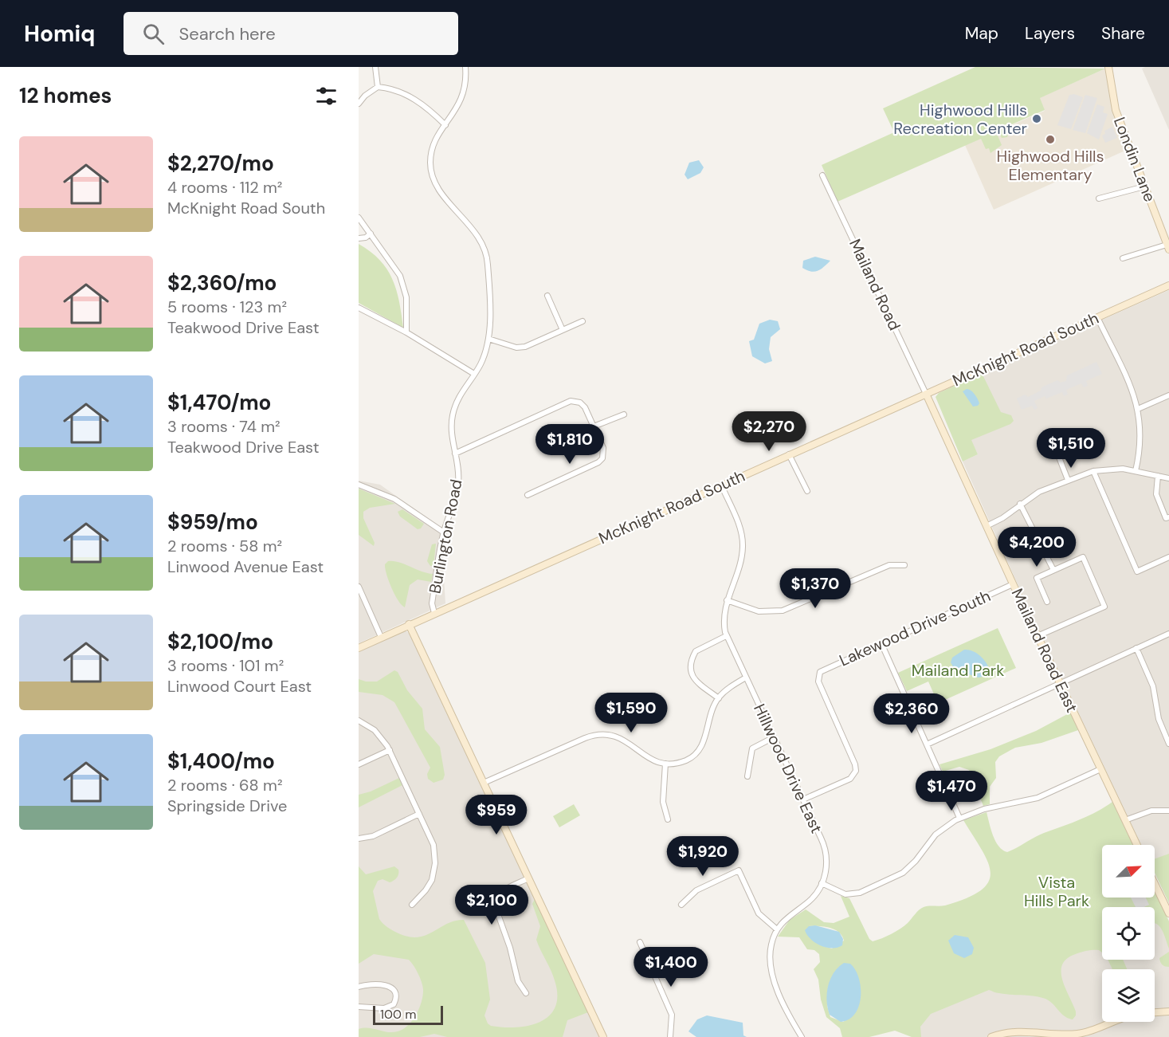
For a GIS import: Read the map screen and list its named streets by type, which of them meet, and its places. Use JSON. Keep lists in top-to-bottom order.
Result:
{
  "streets": {
    "street": [
      "Londin Lane",
      "Mailand Road",
      "McKnight Road South",
      "Burlington Road",
      "Lakewood Drive South",
      "Mailand Road East",
      "Hillwood Drive East"
    ]
  },
  "crossings": [
    ["Mailand Road", "McKnight Road South"],
    ["Mailand Road", "Mailand Road East"],
    ["McKnight Road South", "Burlington Road"],
    ["McKnight Road South", "Mailand Road East"],
    ["McKnight Road South", "Hillwood Drive East"],
    ["Lakewood Drive South", "Mailand Road East"],
    ["Lakewood Drive South", "Hillwood Drive East"]
  ],
  "parks": ["Mailand Park", "Vista Hills Park"],
  "places": ["Highwood Hills Recreation Center", "Highwood Hills Elementary"],
  "scale_bar": "100 m",
  "north": "top right",
  "page": {
    "header": "Homiq",
    "search": "Search here",
    "nav": ["Map", "Layers", "Share"],
    "heading": "12 homes",
    "list": [
      {
        "name": "$2,270/mo",
        "note": "4 rooms · 112 m² · McKnight Road South"
      },
      {
        "name": "$2,360/mo",
        "note": "5 rooms · 123 m² · Teakwood Drive East"
      },
      {
        "name": "$1,470/mo",
        "note": "3 rooms · 74 m² · Teakwood Drive East"
      },
      {
        "name": "$959/mo",
        "note": "2 rooms · 58 m² · Linwood Avenue East"
      },
      {
        "name": "$2,100/mo",
        "note": "3 rooms · 101 m² · Linwood Court East"
      },
      {
        "name": "$1,400/mo",
        "note": "2 rooms · 68 m² · Springside Drive"
      }
    ],
    "price": [
      "$2,270",
      "$1,810",
      "$1,510",
      "$4,200",
      "$1,370",
      "$1,590",
      "$2,360",
      "$1,470",
      "$959",
      "$1,920",
      "$2,100",
      "$1,400"
    ],
    "scale": "100 m"
  }
}
